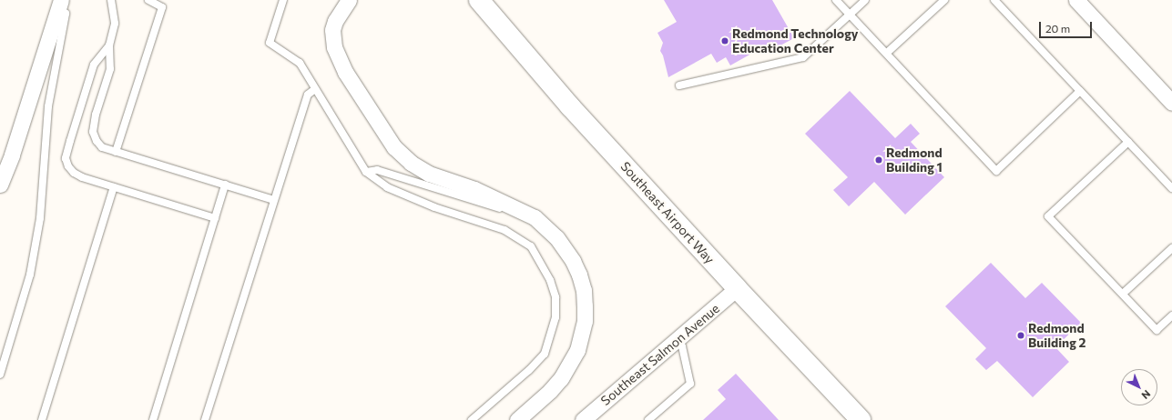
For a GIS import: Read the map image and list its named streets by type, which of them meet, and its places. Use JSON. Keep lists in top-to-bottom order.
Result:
{
  "streets": {
    "main road": ["Southeast Airport Way"],
    "street": ["Southeast Salmon Avenue"]
  },
  "crossings": [
    ["Southeast Airport Way", "Southeast Salmon Avenue"]
  ],
  "places": ["Redmond Technology Education Center", "Redmond Building 1", "Redmond Building 2"],
  "scale_bar": "20 m",
  "north": "bottom right"
}
